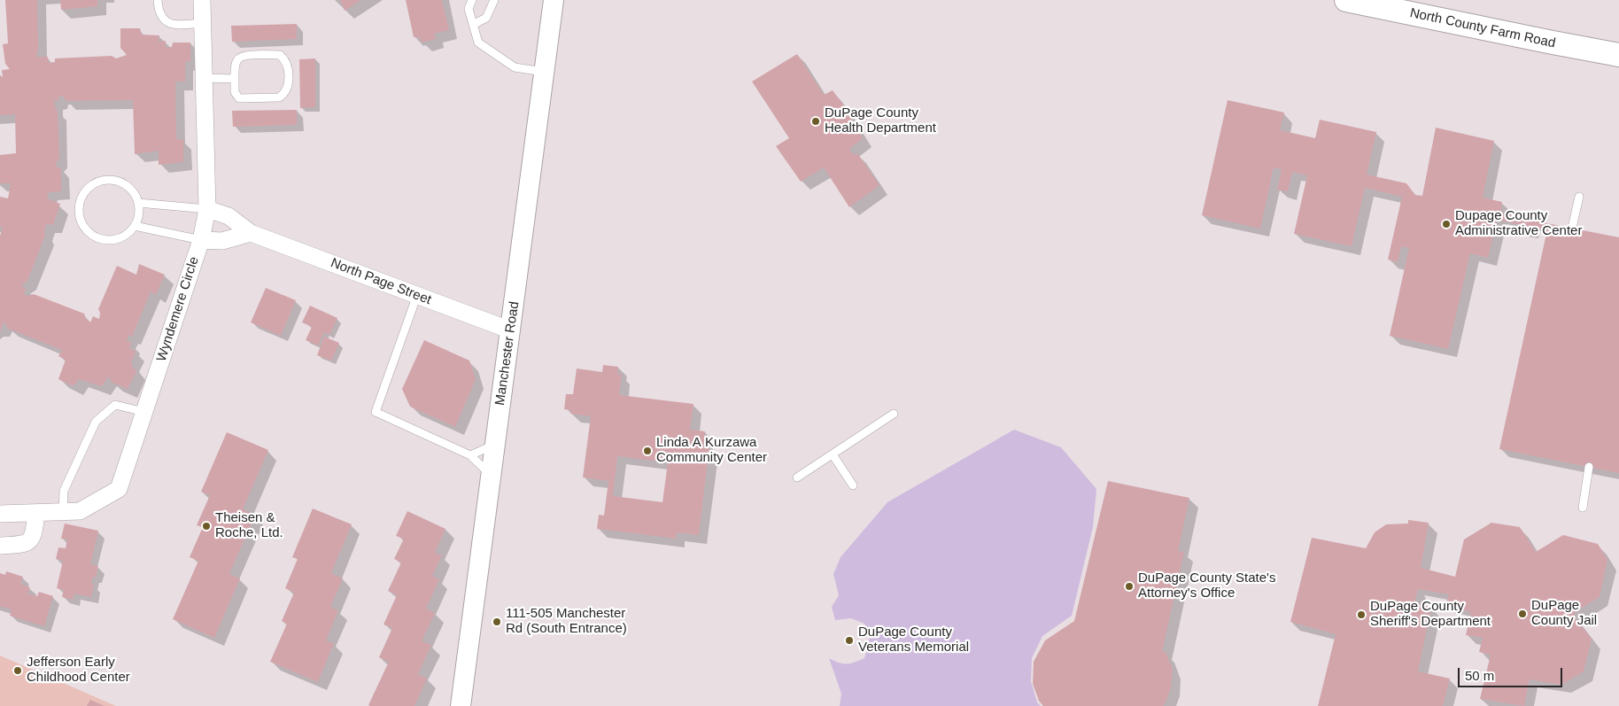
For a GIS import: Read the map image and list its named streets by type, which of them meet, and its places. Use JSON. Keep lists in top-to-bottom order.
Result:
{
  "streets": {
    "main road": ["North County Farm Road"],
    "street": ["North Page Street", "Wyndemere Circle", "Manchester Road"]
  },
  "crossings": [
    ["North Page Street", "Wyndemere Circle"],
    ["North Page Street", "Manchester Road"]
  ],
  "places": [
    "DuPage County Health Department",
    "Dupage County Administrative Center",
    "Linda A Kurzawa Community Center",
    "Theisen & Roche, Ltd.",
    "DuPage County State's Attorney's Office",
    "DuPage County Jail",
    "DuPage County Sheriff's Department",
    "111-505 Manchester Rd (South Entrance)",
    "DuPage County Veterans Memorial",
    "Jefferson Early Childhood Center"
  ],
  "scale_bar": "50 m"
}
